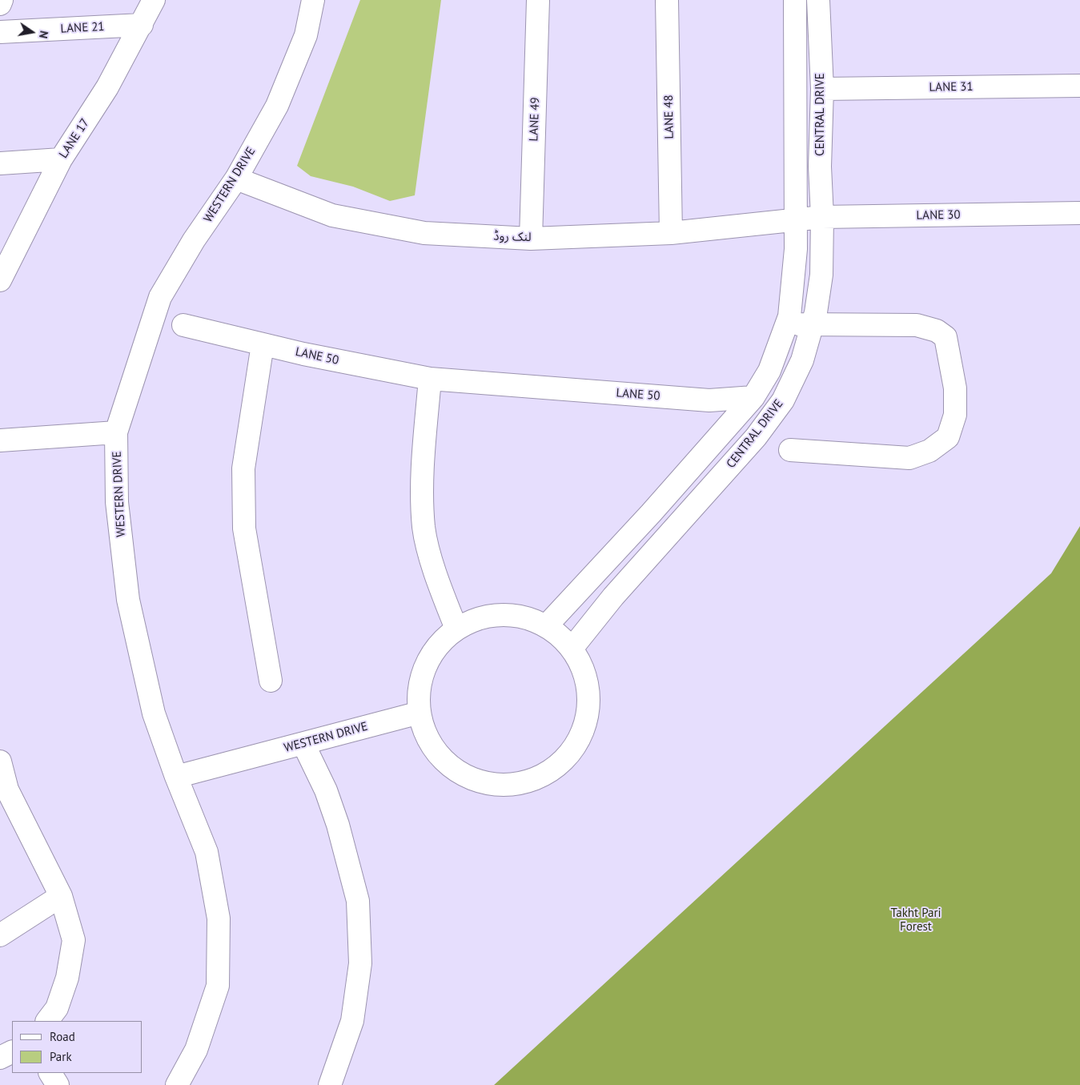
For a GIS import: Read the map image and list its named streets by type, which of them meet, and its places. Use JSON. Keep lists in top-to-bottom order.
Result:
{
  "streets": {
    "street": [
      "LANE 21",
      "LANE 31",
      "CENTRAL DRIVE",
      "LANE 48",
      "LANE 49",
      "LANE 17",
      "WESTERN DRIVE",
      "LANE 30",
      "لنک روڈ",
      "LANE 50"
    ]
  },
  "crossings": [
    ["LANE 21", "LANE 17"],
    ["LANE 31", "CENTRAL DRIVE"],
    ["CENTRAL DRIVE", "LANE 30"],
    ["CENTRAL DRIVE", "لنک روڈ"],
    ["CENTRAL DRIVE", "LANE 50"],
    ["LANE 48", "لنک روڈ"],
    ["LANE 49", "لنک روڈ"],
    ["WESTERN DRIVE", "لنک روڈ"],
    ["LANE 30", "لنک روڈ"]
  ],
  "parks": ["Takht Pari Forest"],
  "legend": ["Road", "Park"],
  "north": "right"
}
